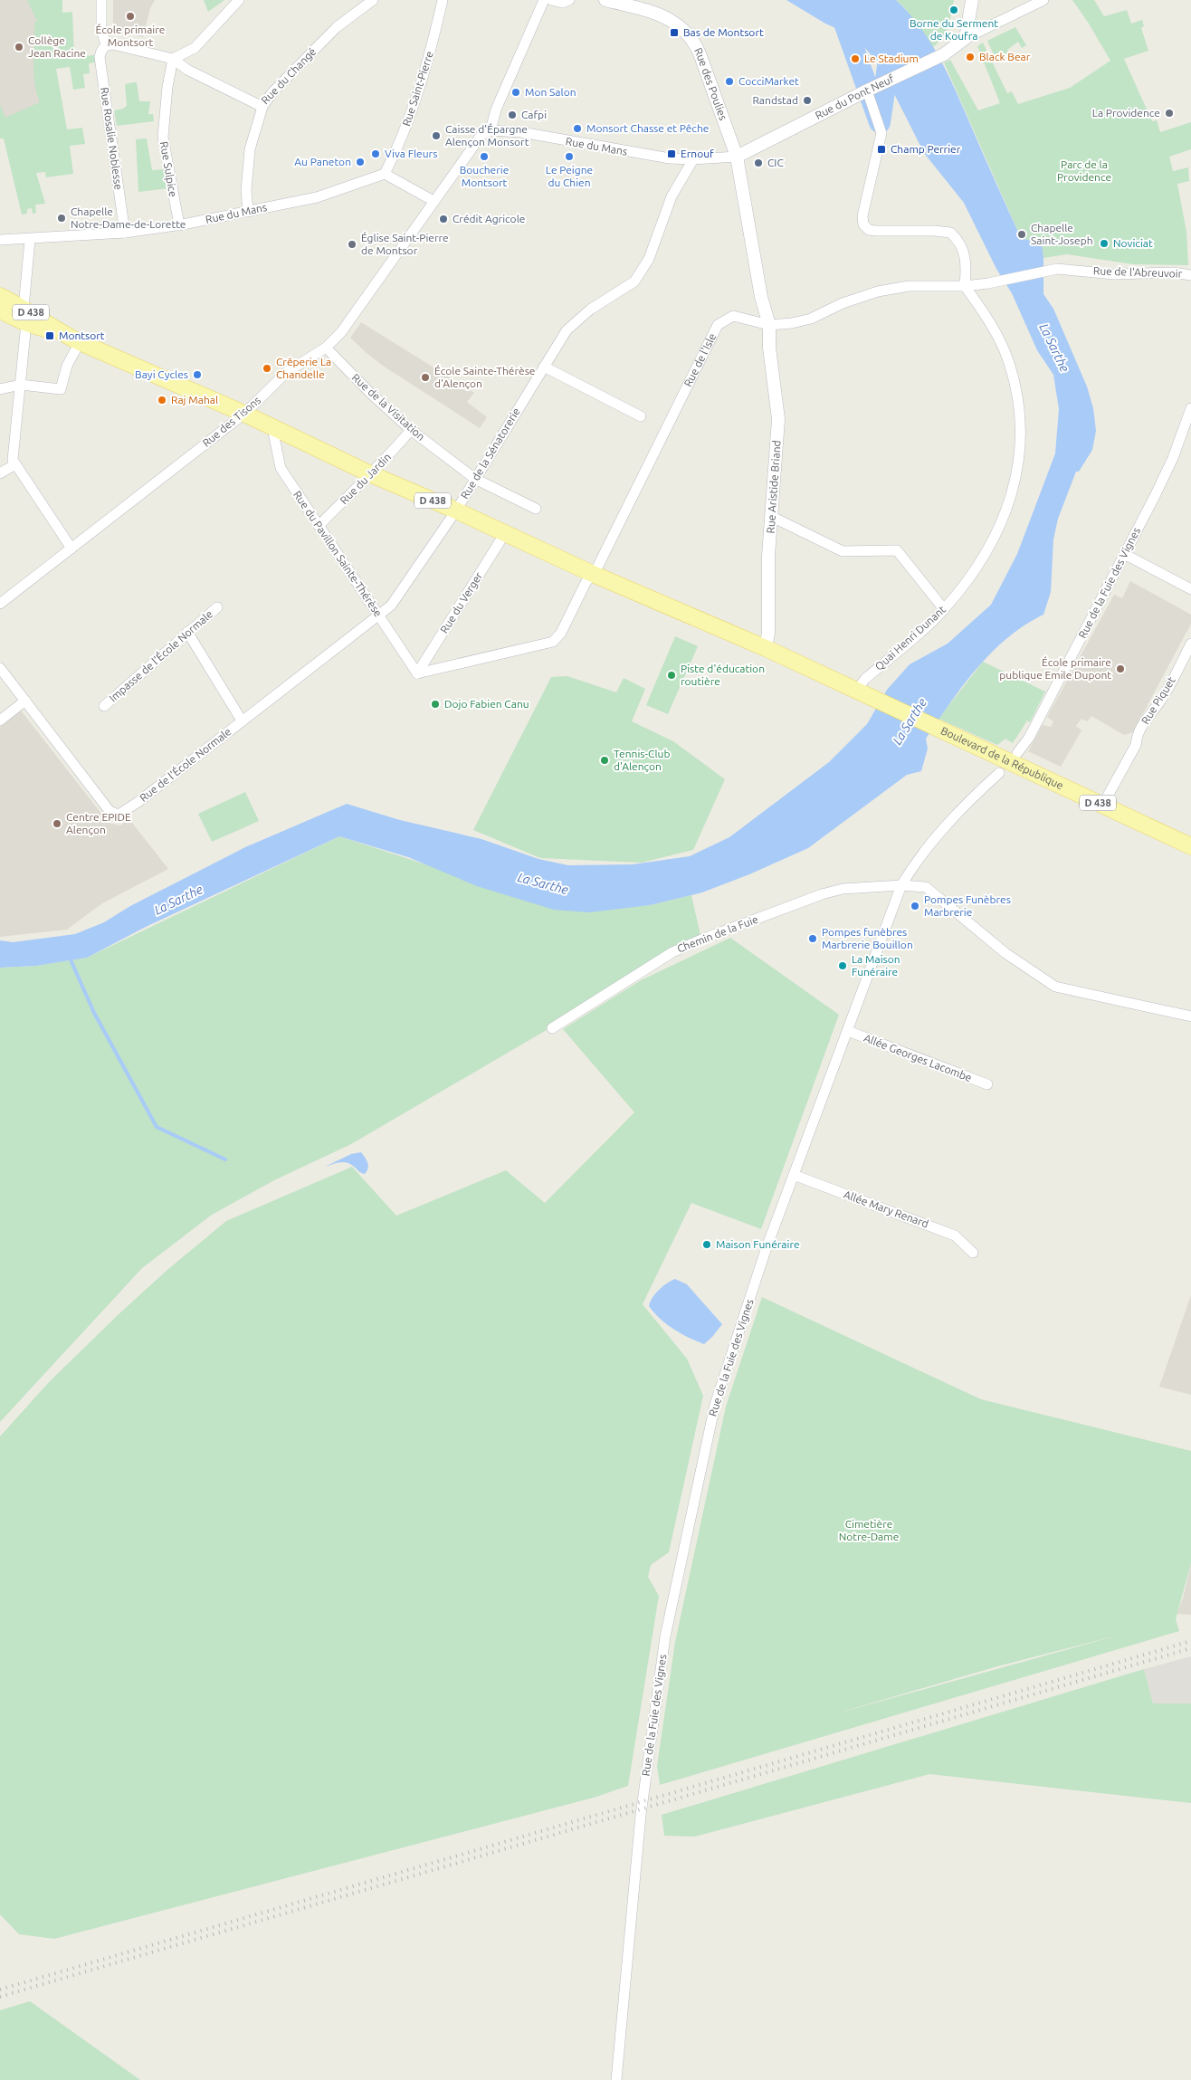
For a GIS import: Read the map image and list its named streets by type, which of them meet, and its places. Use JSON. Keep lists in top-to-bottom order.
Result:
{
  "streets": {
    "main road": ["D 438", "Boulevard de la République"],
    "street": [
      "Rue du Changé",
      "Rue des Poulies",
      "Rue Saint-Pierre",
      "Rue du Pont Neuf",
      "Rue Rosalie Noblesse",
      "Rue du Mans",
      "Rue Sulpice",
      "Rue de l'Abreuvoir",
      "Rue de l'Isle",
      "Rue de la Visitation",
      "Rue des Tisons",
      "Rue de la Sénatorerie",
      "Rue du Jardin",
      "Rue Aristide Briand",
      "Rue du Pavillon Sainte-Thérèse",
      "Rue de la Fuie des Vignes",
      "Rue du Verger",
      "Quai Henri Dunant",
      "Impasse de l'École Normale",
      "Rue Piquet",
      "Rue de l'École Normale",
      "Chemin de la Fuie",
      "Allée Georges Lacombe",
      "Allée Mary Renard"
    ]
  },
  "crossings": [
    ["Rue du Changé", "Rue Rosalie Noblesse"],
    ["Rue du Changé", "Rue Sulpice"],
    ["Rue des Poulies", "Rue du Pont Neuf"],
    ["Rue des Poulies", "Rue du Mans"],
    ["Rue Saint-Pierre", "Rue du Mans"],
    ["Rue du Pont Neuf", "Rue du Mans"],
    ["Rue Rosalie Noblesse", "Rue du Mans"],
    ["Rue du Mans", "Rue Sulpice"],
    ["Rue du Mans", "Rue des Tisons"],
    ["Rue du Mans", "Rue de la Sénatorerie"],
    ["Rue de l'Abreuvoir", "Rue de l'Isle"],
    ["Rue de l'Abreuvoir", "Quai Henri Dunant"],
    ["D 438", "Rue de l'Isle"],
    ["D 438", "Rue des Tisons"],
    ["D 438", "Rue de la Sénatorerie"],
    ["D 438", "Rue du Jardin"],
    ["D 438", "Rue Aristide Briand"],
    ["D 438", "Rue du Pavillon Sainte-Thérèse"],
    ["D 438", "Rue du Verger"],
    ["D 438", "Quai Henri Dunant"],
    ["D 438", "Boulevard de la République"],
    ["Rue de l'Isle", "Rue Aristide Briand"],
    ["Rue de l'Isle", "Rue du Pavillon Sainte-Thérèse"],
    ["Rue de l'Isle", "Rue du Verger"],
    ["Rue de l'Isle", "Quai Henri Dunant"],
    ["Rue de la Visitation", "Rue des Tisons"],
    ["Rue de la Visitation", "Rue de la Sénatorerie"],
    ["Rue de la Visitation", "Rue du Jardin"],
    ["Rue de la Sénatorerie", "Rue du Pavillon Sainte-Thérèse"],
    ["Rue de la Sénatorerie", "Rue de l'École Normale"],
    ["Rue du Jardin", "Rue du Pavillon Sainte-Thérèse"],
    ["Rue du Pavillon Sainte-Thérèse", "Rue du Verger"],
    ["Rue du Pavillon Sainte-Thérèse", "Rue de l'École Normale"],
    ["Rue de la Fuie des Vignes", "Chemin de la Fuie"],
    ["Rue de la Fuie des Vignes", "Allée Georges Lacombe"],
    ["Rue de la Fuie des Vignes", "Allée Mary Renard"],
    ["Quai Henri Dunant", "Boulevard de la République"],
    ["Rue Piquet", "Boulevard de la République"]
  ],
  "water": ["La Sarthe"],
  "parks": ["Parc de la Providence", "Cimetière Notre-Dame"],
  "places": {
    "other": [
      "Borne du Serment de Koufra",
      "École primaire Montsort",
      "Collège Jean Racine",
      "Black Bear",
      "Le Stadium",
      "CocciMarket",
      "Mon Salon",
      "Randstad",
      "La Providence",
      "Cafpi",
      "Monsort Chasse et Pêche",
      "Caisse d'Épargne Alençon Monsort",
      "Viva Fleurs",
      "Boucherie Montsort",
      "Le Peigne du Chien",
      "Au Paneton",
      "CIC",
      "Chapelle Notre-Dame-de-Lorette",
      "Crédit Agricole",
      "Chapelle Saint-Joseph",
      "Noviciat",
      "Église Saint-Pierre de Montsor",
      "Crêperie La Chandelle",
      "Bayi Cycles",
      "École Sainte-Thérèse d'Alençon",
      "Raj Mahal",
      "École primaire publique Emile Dupont",
      "Piste d'éducation routière",
      "Dojo Fabien Canu",
      "Tennis-Club d'Alençon",
      "Centre EPIDE Alençon",
      "Pompes Funèbres Marbrerie",
      "Pompes funèbres Marbrerie Bouillon",
      "La Maison Funéraire",
      "Maison Funéraire"
    ],
    "transit": [
      "Bas de Montsort",
      "Champ Perrier",
      "Ernouf",
      "Montsort"
    ]
  }
}
